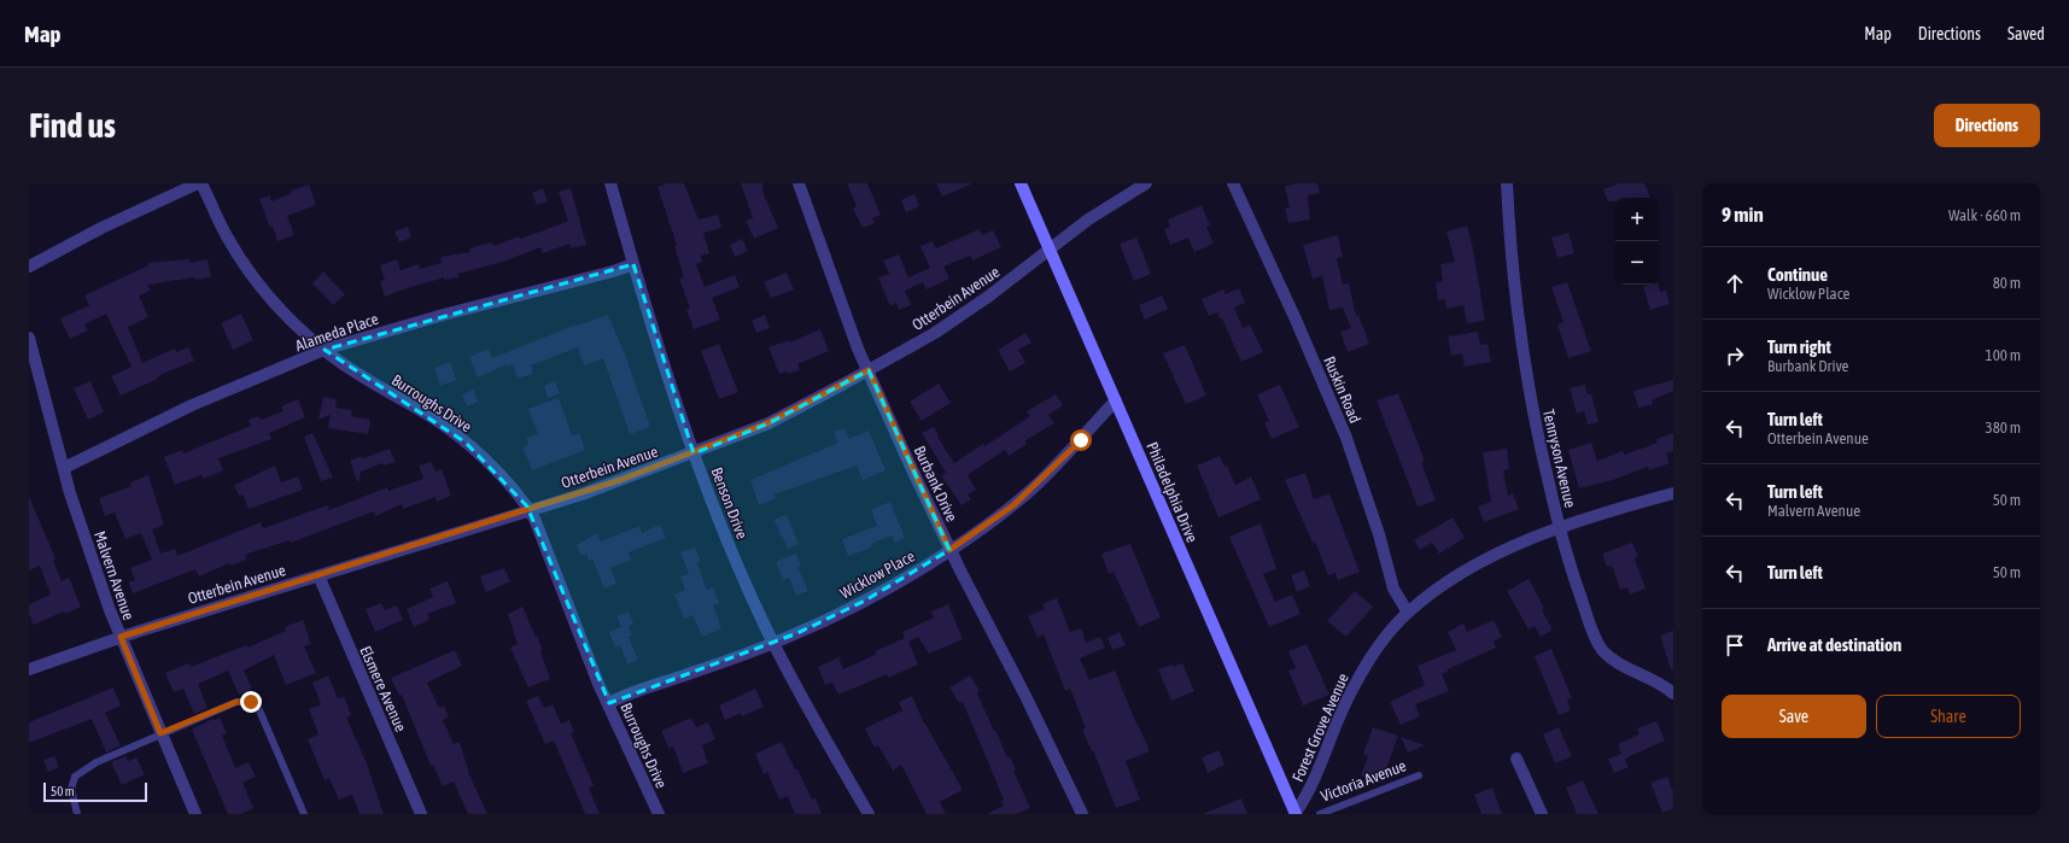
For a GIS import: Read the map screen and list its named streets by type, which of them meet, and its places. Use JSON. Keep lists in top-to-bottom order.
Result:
{
  "streets": {
    "main road": ["Philadelphia Drive"],
    "street": [
      "Otterbein Avenue",
      "Alameda Place",
      "Ruskin Road",
      "Burroughs Drive",
      "Tennyson Avenue",
      "Burbank Drive",
      "Benson Drive",
      "Wicklow Place",
      "Malvern Avenue",
      "Elsmere Avenue",
      "Forest Grove Avenue"
    ],
    "lane": ["Victoria Avenue"]
  },
  "crossings": [
    ["Otterbein Avenue", "Burroughs Drive"],
    ["Otterbein Avenue", "Burbank Drive"],
    ["Otterbein Avenue", "Philadelphia Drive"],
    ["Otterbein Avenue", "Benson Drive"],
    ["Otterbein Avenue", "Malvern Avenue"],
    ["Otterbein Avenue", "Elsmere Avenue"],
    ["Alameda Place", "Burroughs Drive"],
    ["Alameda Place", "Benson Drive"],
    ["Alameda Place", "Malvern Avenue"],
    ["Ruskin Road", "Forest Grove Avenue"],
    ["Burroughs Drive", "Wicklow Place"],
    ["Tennyson Avenue", "Forest Grove Avenue"],
    ["Burbank Drive", "Wicklow Place"],
    ["Philadelphia Drive", "Wicklow Place"],
    ["Philadelphia Drive", "Forest Grove Avenue"],
    ["Benson Drive", "Wicklow Place"]
  ],
  "scale_bar": "50 m",
  "page": {
    "header": "Map",
    "nav": ["Map", "Directions", "Saved"],
    "buttons": [
      "Directions",
      ["Save", "Share"]
    ],
    "title": "Find us",
    "heading": ["9 min", "Walk · 660 m"],
    "map_buttons": ["+", "−"],
    "list": [
      ["Continue", "Wicklow Place", "80 m"],
      ["Turn right", "Burbank Drive", "100 m"],
      ["Turn left", "Otterbein Avenue", "380 m"],
      ["Turn left", "Malvern Avenue", "50 m"],
      ["Turn left", "50 m"],
      "Arrive at destination"
    ],
    "scale": "50 m"
  }
}
